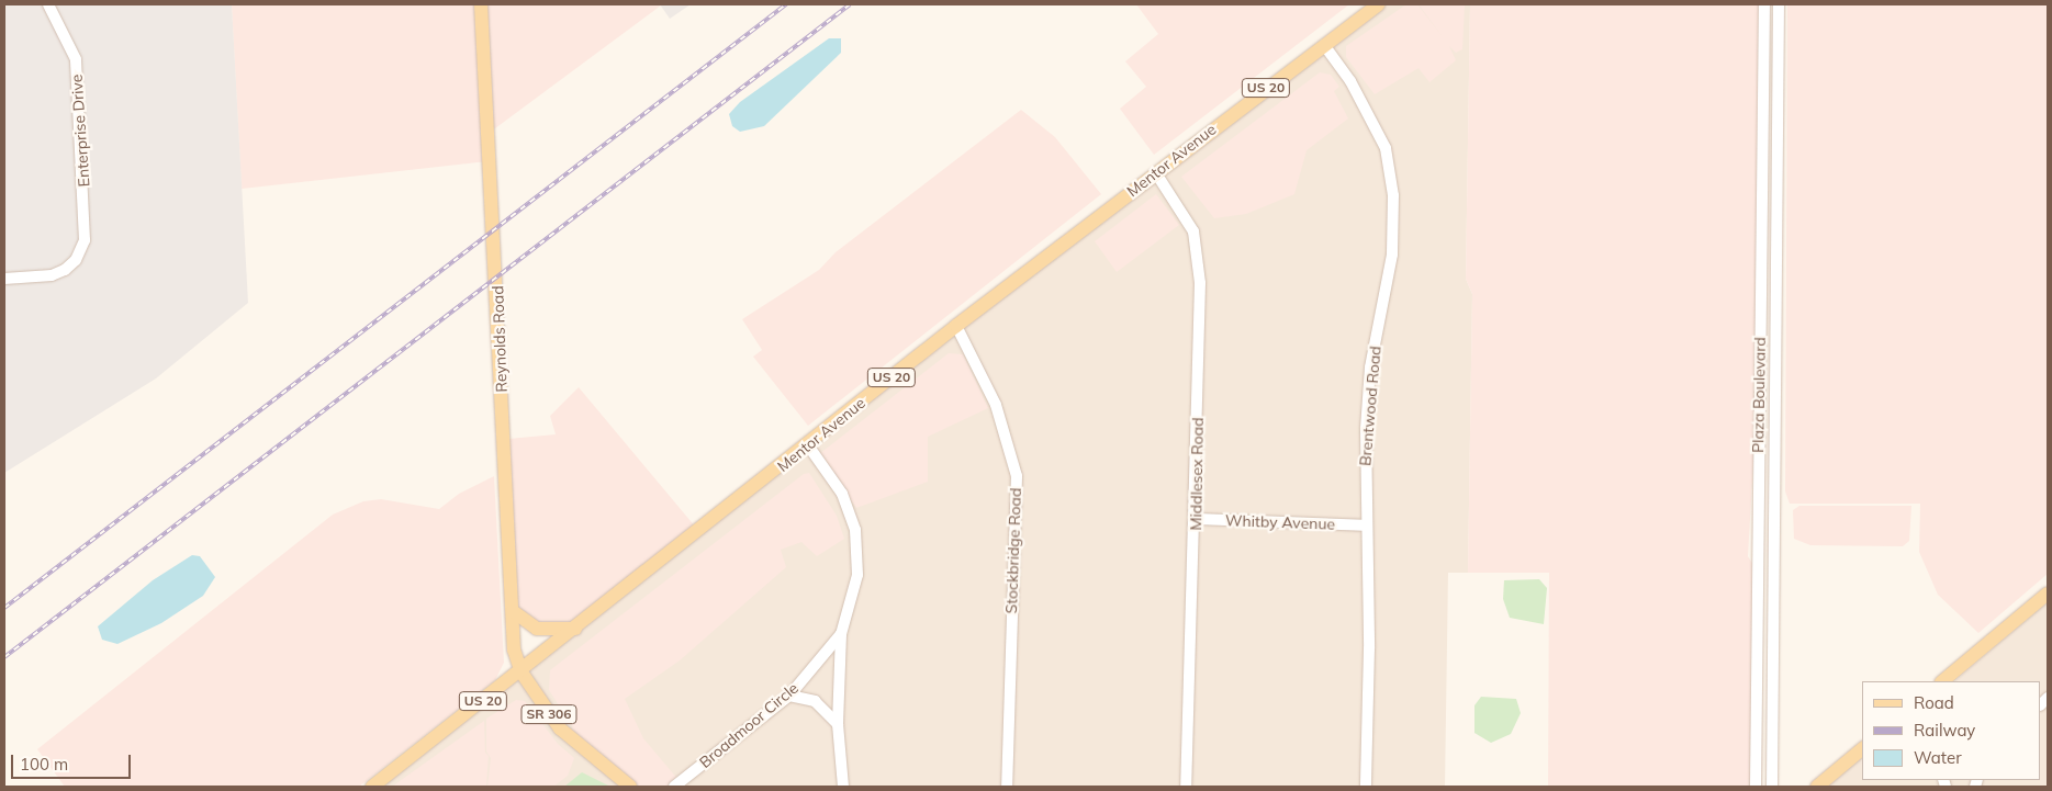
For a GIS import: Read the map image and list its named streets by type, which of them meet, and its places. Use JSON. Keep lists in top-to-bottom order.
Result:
{
  "streets": {
    "main road": [
      "US 20",
      "Mentor Avenue",
      "Reynolds Road",
      "SR 306"
    ],
    "street": [
      "Enterprise Drive",
      "Plaza Boulevard",
      "Brentwood Road",
      "Middlesex Road",
      "Whitby Avenue",
      "Stockbridge Road",
      "Broadmoor Circle"
    ]
  },
  "crossings": [
    ["Mentor Avenue", "Reynolds Road"],
    ["Mentor Avenue", "Brentwood Road"],
    ["Mentor Avenue", "Middlesex Road"],
    ["Mentor Avenue", "Stockbridge Road"],
    ["Mentor Avenue", "SR 306"],
    ["Reynolds Road", "SR 306"],
    ["Brentwood Road", "Whitby Avenue"],
    ["Middlesex Road", "Whitby Avenue"]
  ],
  "legend": ["Road", "Railway", "Water"],
  "scale_bar": "100 m"
}
